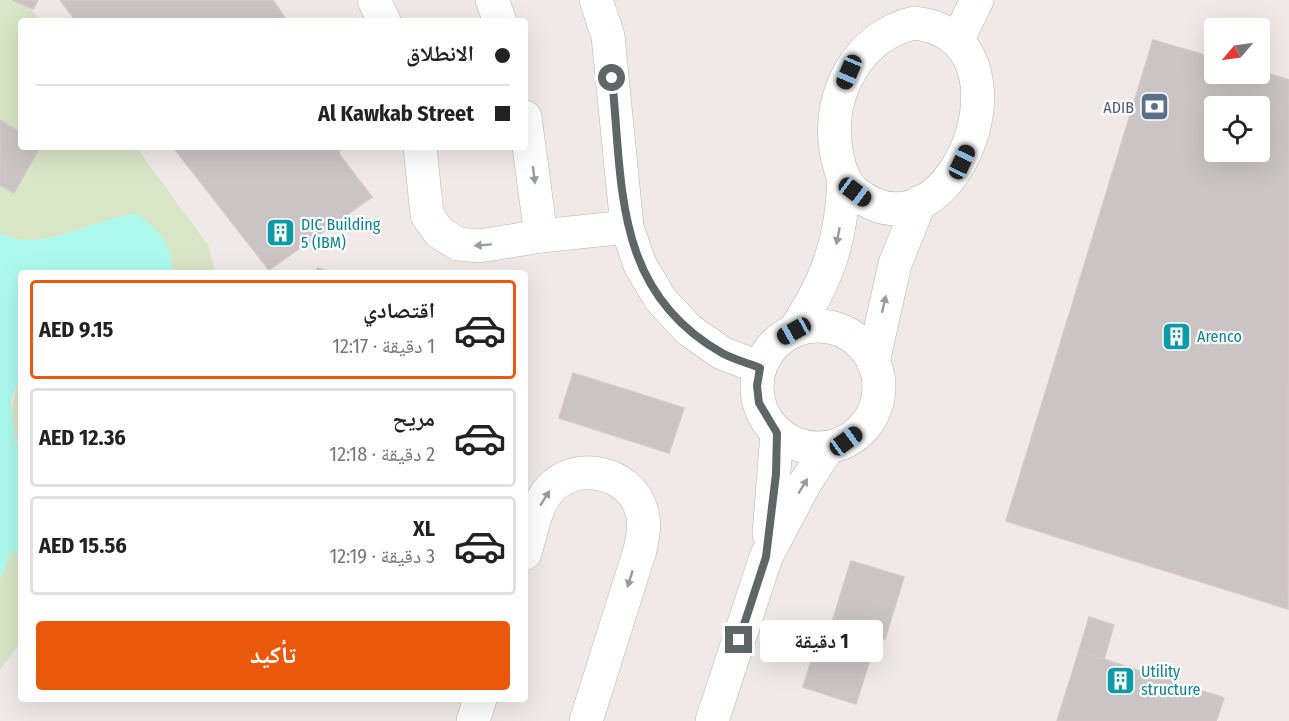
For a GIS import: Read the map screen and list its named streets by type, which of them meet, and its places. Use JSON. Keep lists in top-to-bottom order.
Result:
{
  "places": {
    "bank": ["ADIB"],
    "building": ["DIC Building 5 (IBM)", "Arenco", "Utility structure"]
  },
  "north": "bottom left",
  "page": {
    "banner": ["الانطلاق", "Al Kawkab Street"],
    "list": [
      {
        "name": "اقتصادي",
        "note": "1 دقيقة · 12:17",
        "value": "AED 9.15"
      },
      {
        "name": "مريح",
        "note": "2 دقيقة · 12:18",
        "value": "AED 12.36"
      },
      {
        "name": "XL",
        "note": "3 دقيقة · 12:19",
        "value": "AED 15.56"
      }
    ],
    "buttons": "تأكيد",
    "bubble": "1 دقيقة"
  }
}
